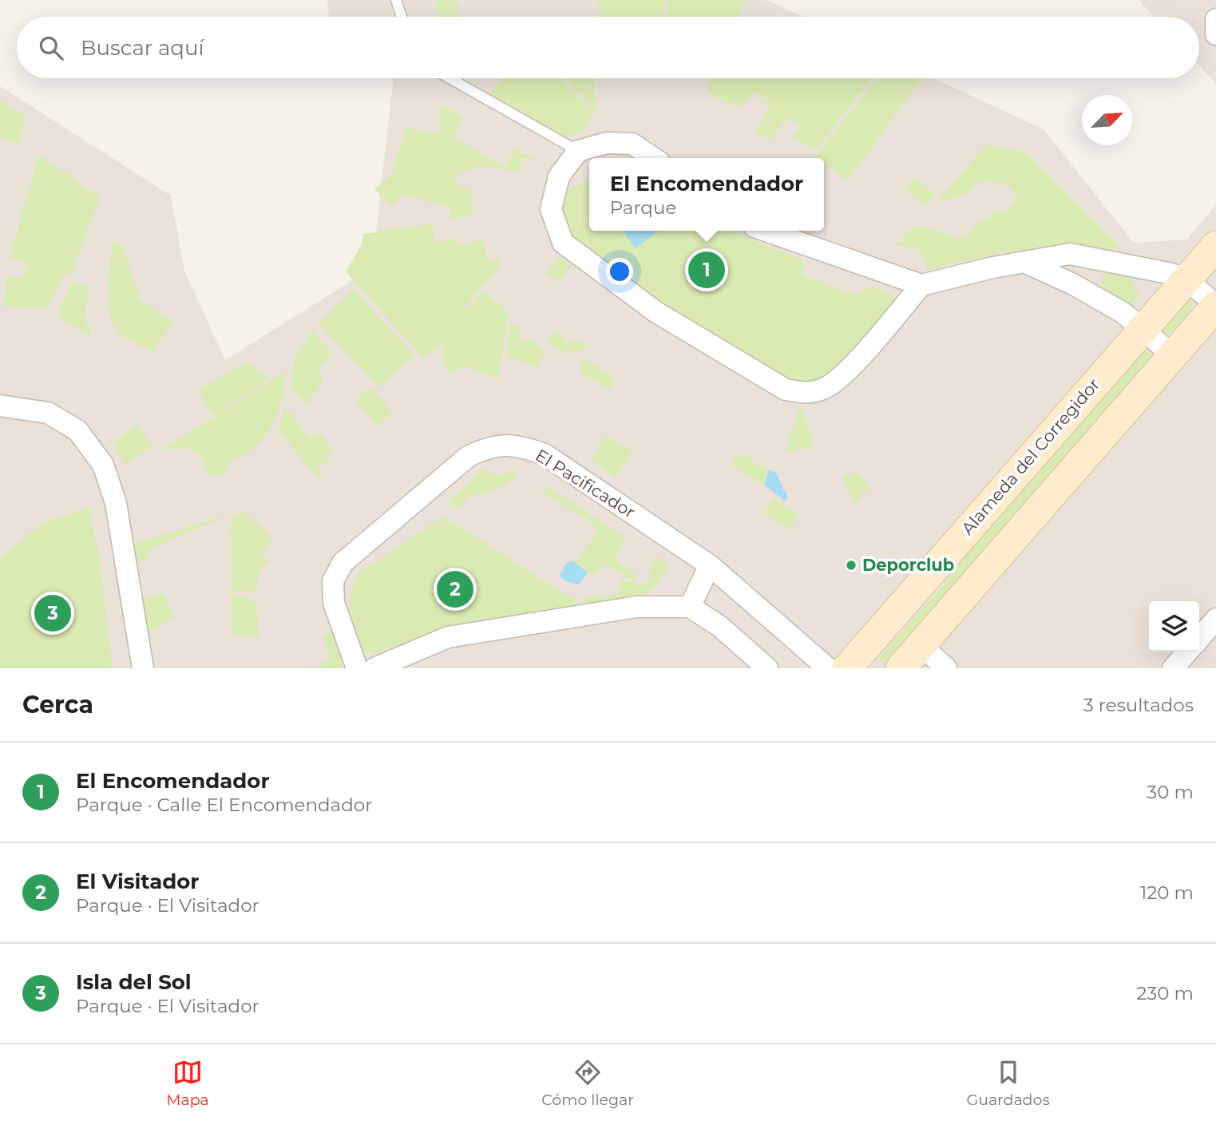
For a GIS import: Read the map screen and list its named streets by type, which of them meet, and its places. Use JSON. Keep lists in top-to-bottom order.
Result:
{
  "streets": {
    "main road": ["Alameda del Corregidor"],
    "street": ["El Pacificador"]
  },
  "places": ["Deporclub"],
  "north": "top right",
  "page": {
    "search": "Buscar aquí",
    "popup": ["El Encomendador", "Parque"],
    "pins": ["1", "2", "3"],
    "heading": ["Cerca", "3 resultados"],
    "list": [
      {
        "mark": "1",
        "name": "El Encomendador",
        "note": "Parque · Calle El Encomendador",
        "value": "30 m"
      },
      {
        "mark": "2",
        "name": "El Visitador",
        "note": "Parque · El Visitador",
        "value": "120 m"
      },
      {
        "mark": "3",
        "name": "Isla del Sol",
        "note": "Parque · El Visitador",
        "value": "230 m"
      }
    ],
    "nav": ["Mapa", "Cómo llegar", "Guardados"]
  }
}
